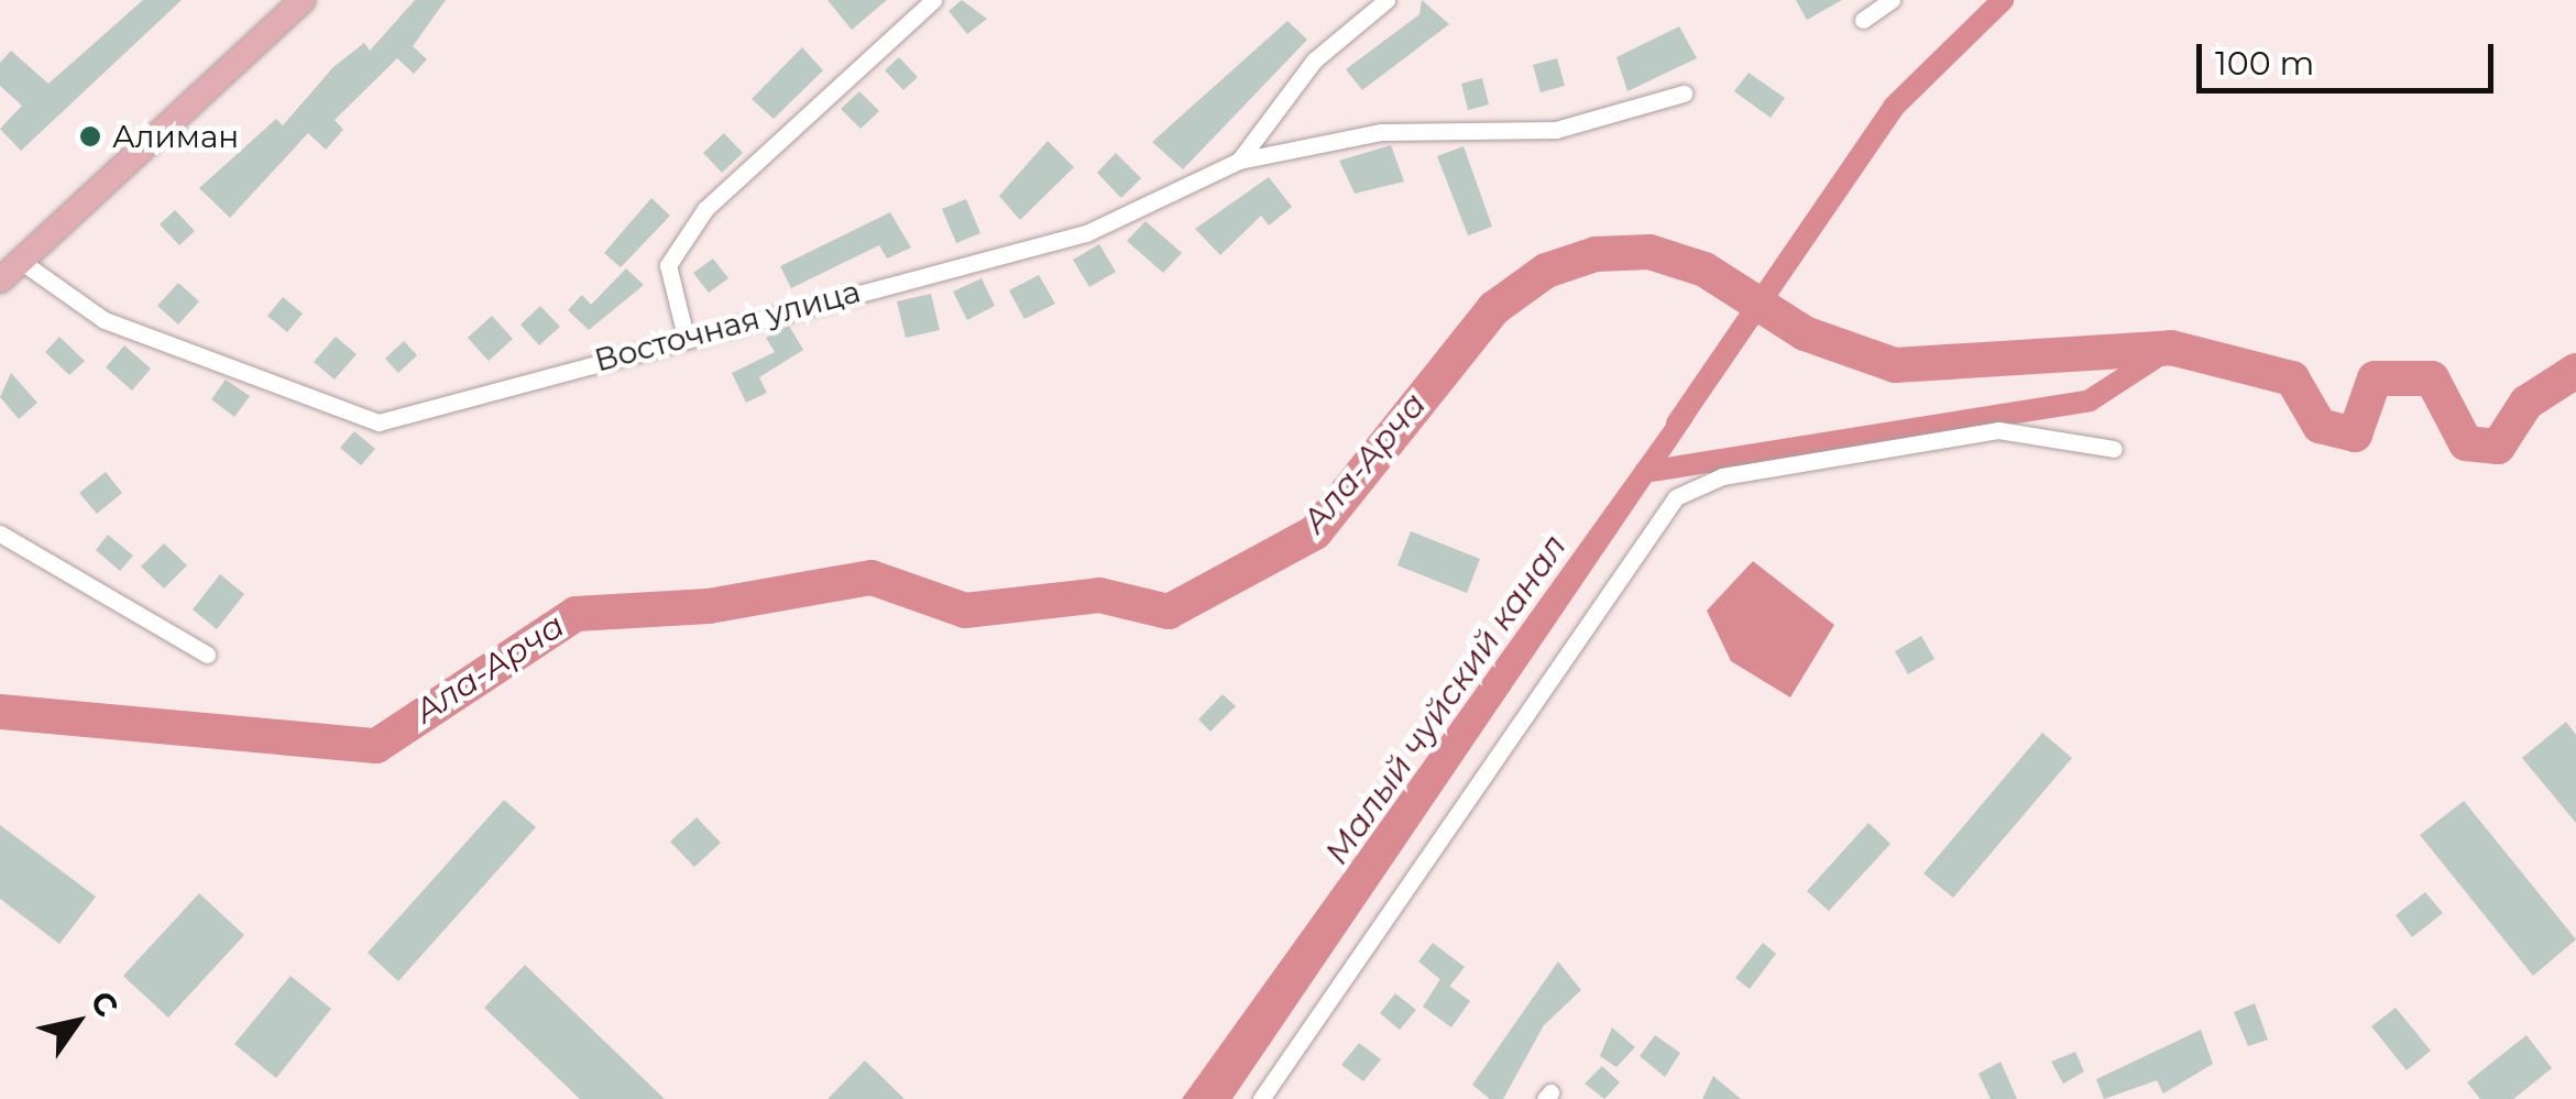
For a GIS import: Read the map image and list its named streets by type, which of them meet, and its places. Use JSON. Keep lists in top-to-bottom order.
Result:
{
  "streets": {
    "street": ["Восточная улица"]
  },
  "water": ["Ала-Арча", "Малый чуйский канал"],
  "places": ["Алиман"],
  "scale_bar": "100 m",
  "north": "top right"
}
